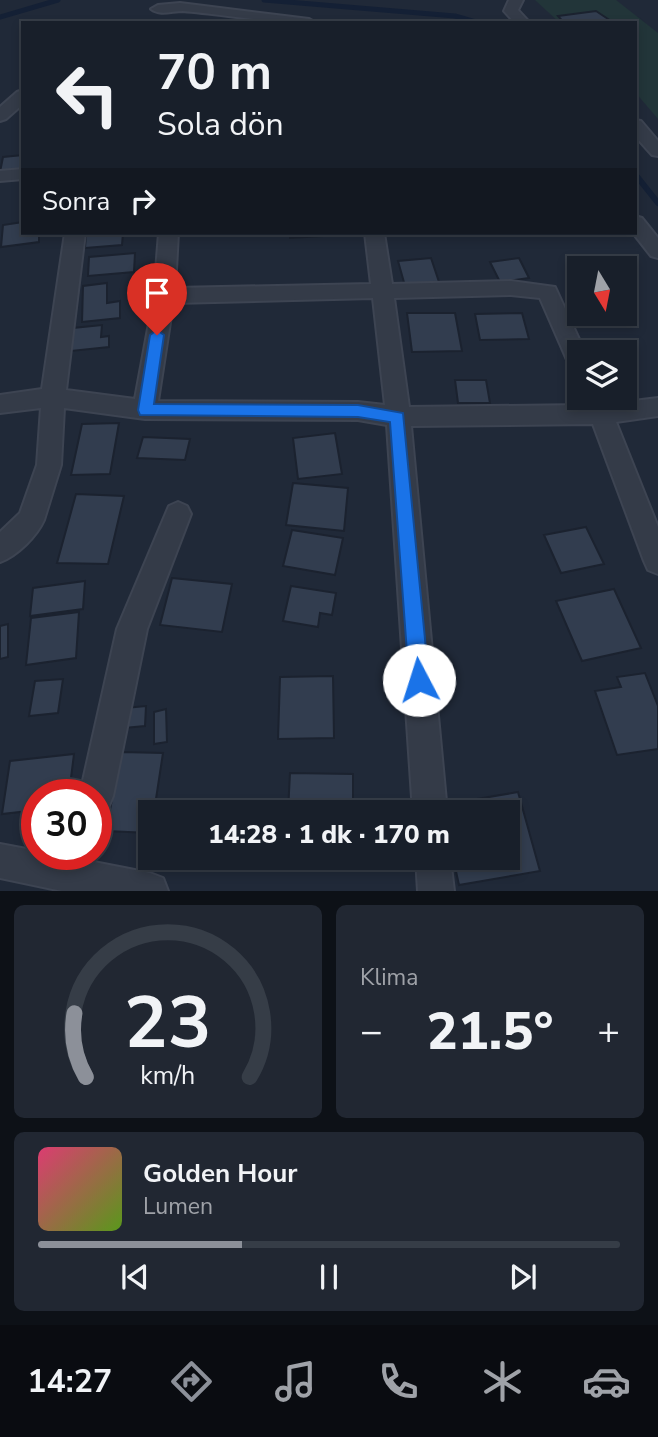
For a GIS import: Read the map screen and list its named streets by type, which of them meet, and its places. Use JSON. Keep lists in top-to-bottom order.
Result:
{
  "north": "bottom",
  "page": {
    "turn": ["70 m", "Sola dön"],
    "then": "Sonra",
    "limit": "30",
    "trip": "14:28 · 1 dk · 170 m",
    "tile": "Klima",
    "heat": ["−", "21.5°", "+"],
    "song": ["Golden Hour", "Lumen"],
    "tabs": "14:27",
    "gauge": ["23", "km/h"]
  }
}
